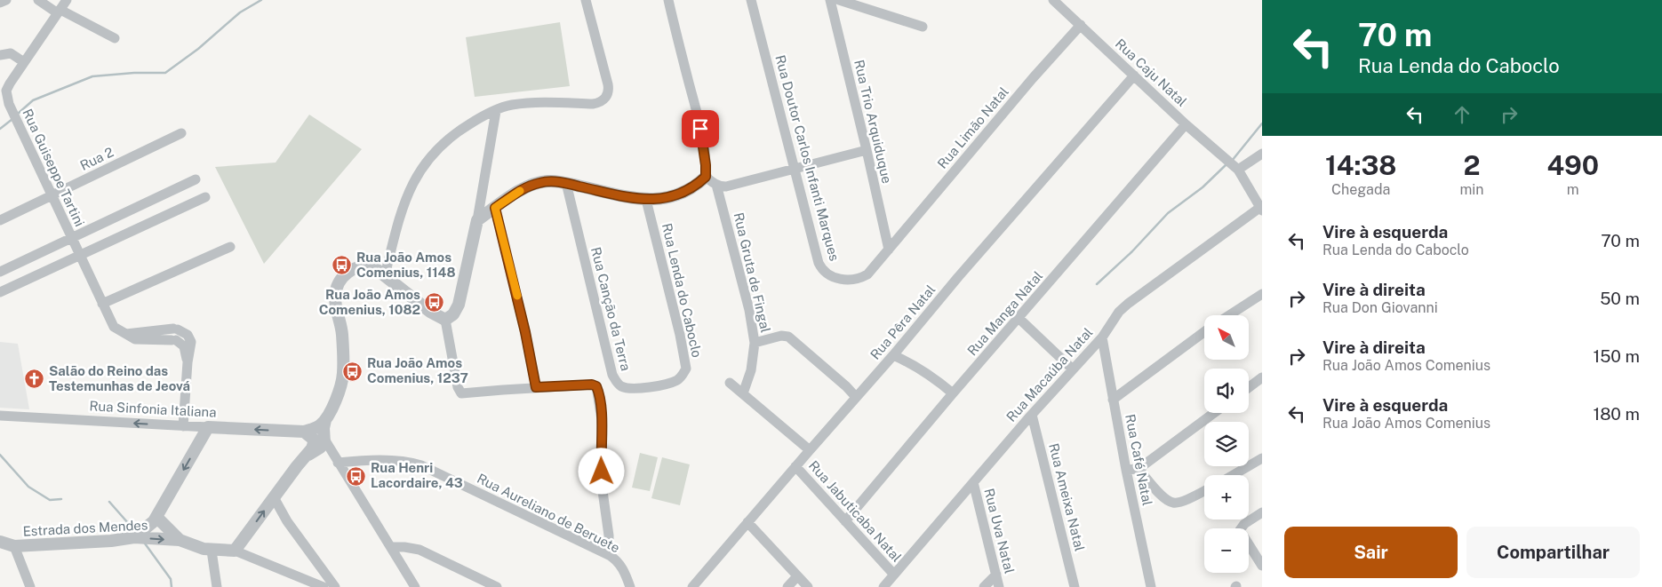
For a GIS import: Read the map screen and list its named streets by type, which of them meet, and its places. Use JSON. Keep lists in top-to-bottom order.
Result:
{
  "streets": {
    "street": [
      "Rua Caju Natal",
      "Rua Trio Arquiduque",
      "Rua Limão Natal",
      "Rua Doutor Carlos Infanti Marques",
      "Rua 2",
      "Rua Guiseppe Tartini",
      "Rua Gruta de Fingal",
      "Rua Lenda do Caboclo",
      "Rua Canção da Terra",
      "Rua Manga Natal",
      "Rua Pêra Natal",
      "Rua Macaúba Natal",
      "Rua Sinfonia Italiana",
      "Rua Café Natal",
      "Rua Ameixa Natal",
      "Rua Jabuticaba Natal",
      "Rua Aureliano de Beruete",
      "Estrada dos Mendes",
      "Rua Uva Natal"
    ]
  },
  "crossings": [
    ["Rua Caju Natal", "Rua Limão Natal"],
    ["Rua Caju Natal", "Rua Manga Natal"],
    ["Rua Caju Natal", "Rua Pêra Natal"],
    ["Rua Caju Natal", "Rua Macaúba Natal"],
    ["Rua Trio Arquiduque", "Rua Limão Natal"],
    ["Rua Trio Arquiduque", "Rua Doutor Carlos Infanti Marques"],
    ["Rua Limão Natal", "Rua Doutor Carlos Infanti Marques"],
    ["Rua 2", "Rua Guiseppe Tartini"],
    ["Rua Guiseppe Tartini", "Rua Sinfonia Italiana"],
    ["Rua Lenda do Caboclo", "Rua Canção da Terra"],
    ["Rua Manga Natal", "Rua Jabuticaba Natal"],
    ["Rua Pêra Natal", "Rua Jabuticaba Natal"],
    ["Rua Macaúba Natal", "Rua Café Natal"],
    ["Rua Macaúba Natal", "Rua Ameixa Natal"],
    ["Rua Macaúba Natal", "Rua Jabuticaba Natal"],
    ["Rua Macaúba Natal", "Rua Uva Natal"]
  ],
  "one_way": ["Rua Sinfonia Italiana"],
  "places": {
    "bus stop": [
      "Rua João Amos Comenius, 1148",
      "Rua João Amos Comenius, 1082",
      "Rua João Amos Comenius, 1237",
      "Rua Henri Lacordaire, 43"
    ],
    "church": ["Salão do Reino das Testemunhas de Jeová"]
  },
  "north": "top left",
  "page": {
    "turn": ["70 m", "Rua Lenda do Caboclo"],
    "eta": [
      "14:38",
      "Chegada",
      "2",
      "min",
      "490",
      "m"
    ],
    "list": [
      {
        "name": "Vire à esquerda",
        "note": "Rua Lenda do Caboclo",
        "value": "70 m"
      },
      {
        "name": "Vire à direita",
        "note": "Rua Don Giovanni",
        "value": "50 m"
      },
      {
        "name": "Vire à direita",
        "note": "Rua João Amos Comenius",
        "value": "150 m"
      },
      {
        "name": "Vire à esquerda",
        "note": "Rua João Amos Comenius",
        "value": "180 m"
      }
    ],
    "map_buttons": ["+", "−"],
    "buttons": ["Sair", "Compartilhar"]
  }
}
